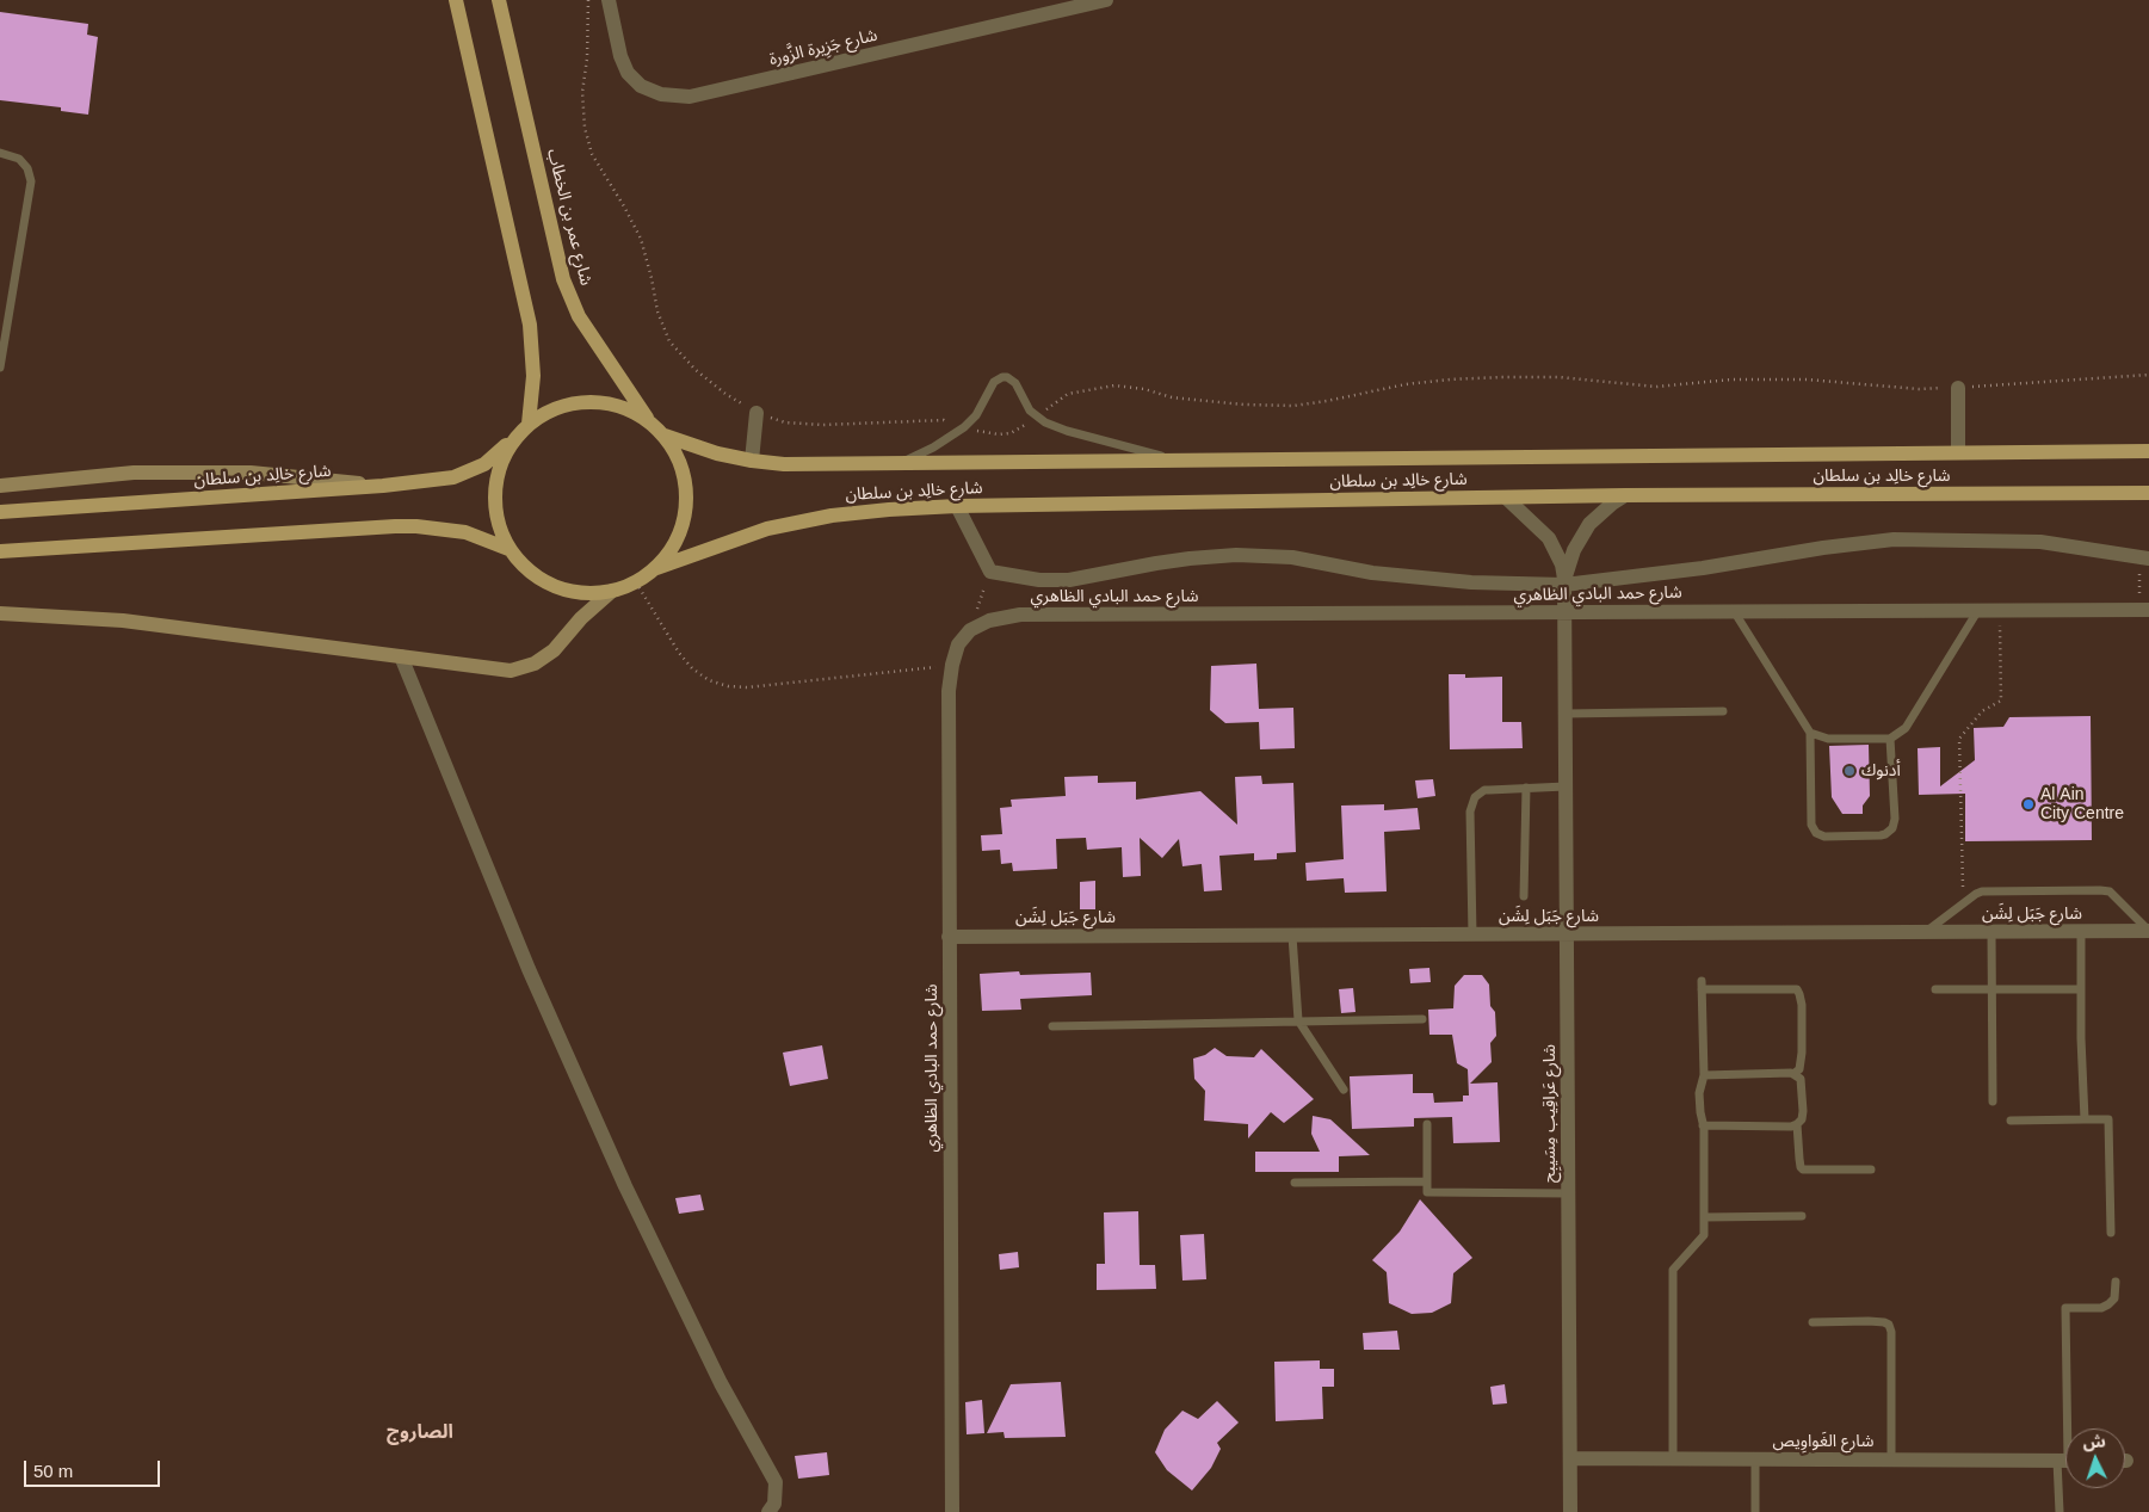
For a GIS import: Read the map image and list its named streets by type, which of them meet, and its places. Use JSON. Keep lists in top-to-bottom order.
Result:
{
  "streets": {
    "main road": ["شارع عمر بن الخطاب", "شارع خالِد بن سلطان"],
    "street": [
      "شارع جَزِيرة الزَّورة",
      "شارع حمد البادي الظاهري",
      "شارع جَبَل لِشَن",
      "شارع عَراقِيب مِسَيبِح",
      "شارع الغَواوِيص"
    ]
  },
  "crossings": [
    ["شارع عمر بن الخطاب", "شارع خالِد بن سلطان"],
    ["شارع خالِد بن سلطان", "شارع عَراقِيب مِسَيبِح"],
    ["شارع حمد البادي الظاهري", "شارع جَبَل لِشَن"],
    ["شارع حمد البادي الظاهري", "شارع عَراقِيب مِسَيبِح"],
    ["شارع جَبَل لِشَن", "شارع عَراقِيب مِسَيبِح"],
    ["شارع عَراقِيب مِسَيبِح", "شارع الغَواوِيص"]
  ],
  "districts": ["الصاروج"],
  "places": ["أدنوك", "Al Ain City Centre"],
  "scale_bar": "50 m",
  "north": "top"
}
